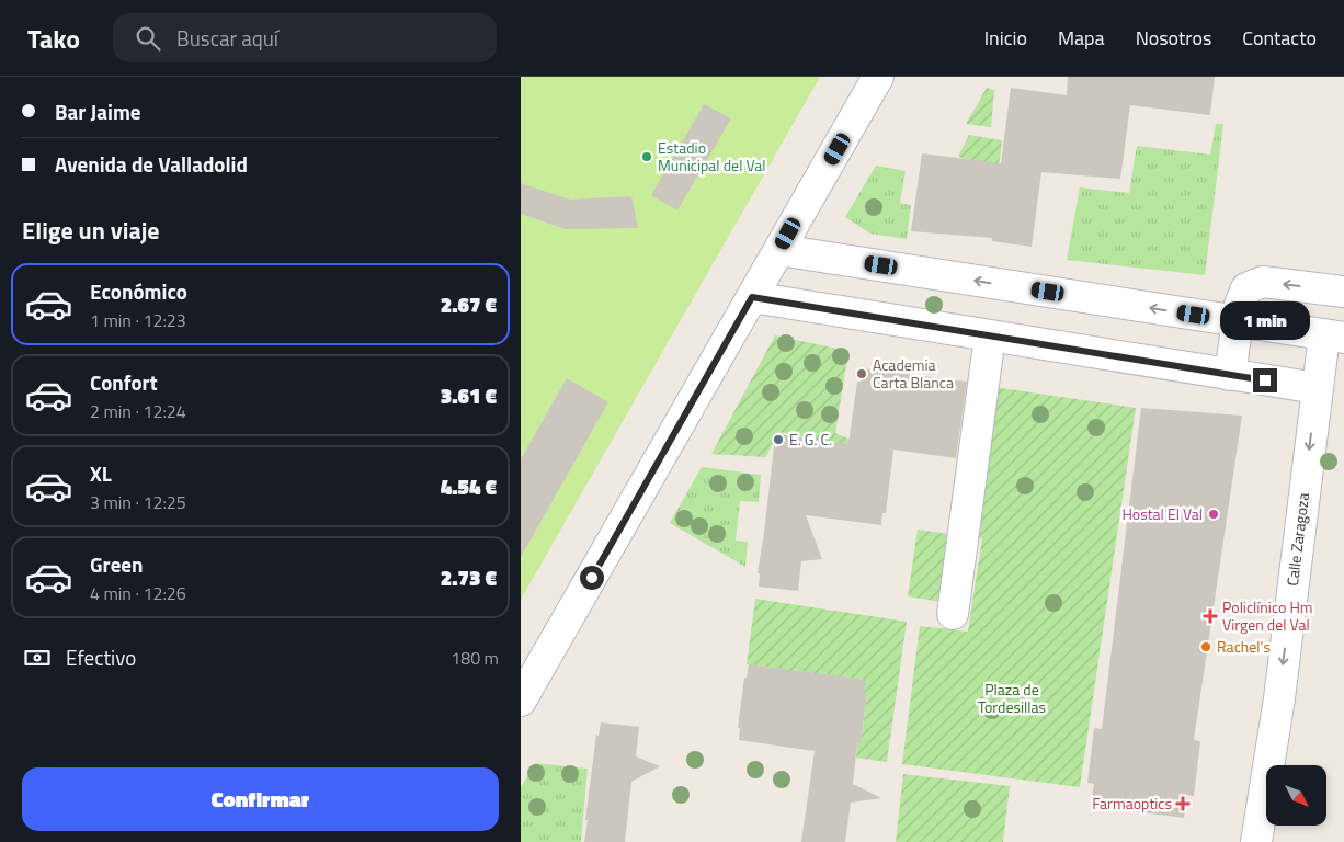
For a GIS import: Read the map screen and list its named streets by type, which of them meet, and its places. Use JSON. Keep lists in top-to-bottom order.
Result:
{
  "streets": {
    "street": ["Calle Zaragoza"]
  },
  "one_way": ["Calle Zaragoza"],
  "parks": ["Plaza de Tordesillas"],
  "places": {
    "other": [
      "Estadio Municipal del Val",
      "Academia Carta Blanca",
      "E. G. C.",
      "Hostal El Val",
      "Rachel's"
    ],
    "health": ["Policlínico Hm Virgen del Val", "Farmaoptics"]
  },
  "north": "bottom right",
  "page": {
    "header": "Tako",
    "search": "Buscar aquí",
    "nav": [
      "Inicio",
      "Mapa",
      "Nosotros",
      "Contacto"
    ],
    "banner": ["Bar Jaime", "Avenida de Valladolid"],
    "heading": "Elige un viaje",
    "list": [
      {
        "name": "Económico",
        "note": "1 min · 12:23",
        "value": "2.67 €"
      },
      {
        "name": "Confort",
        "note": "2 min · 12:24",
        "value": "3.61 €"
      },
      {
        "name": "XL",
        "note": "3 min · 12:25",
        "value": "4.54 €"
      },
      {
        "name": "Green",
        "note": "4 min · 12:26",
        "value": "2.73 €"
      }
    ],
    "bubble": "1 min",
    "pay": ["Efectivo", "180 m"],
    "buttons": "Confirmar"
  }
}
